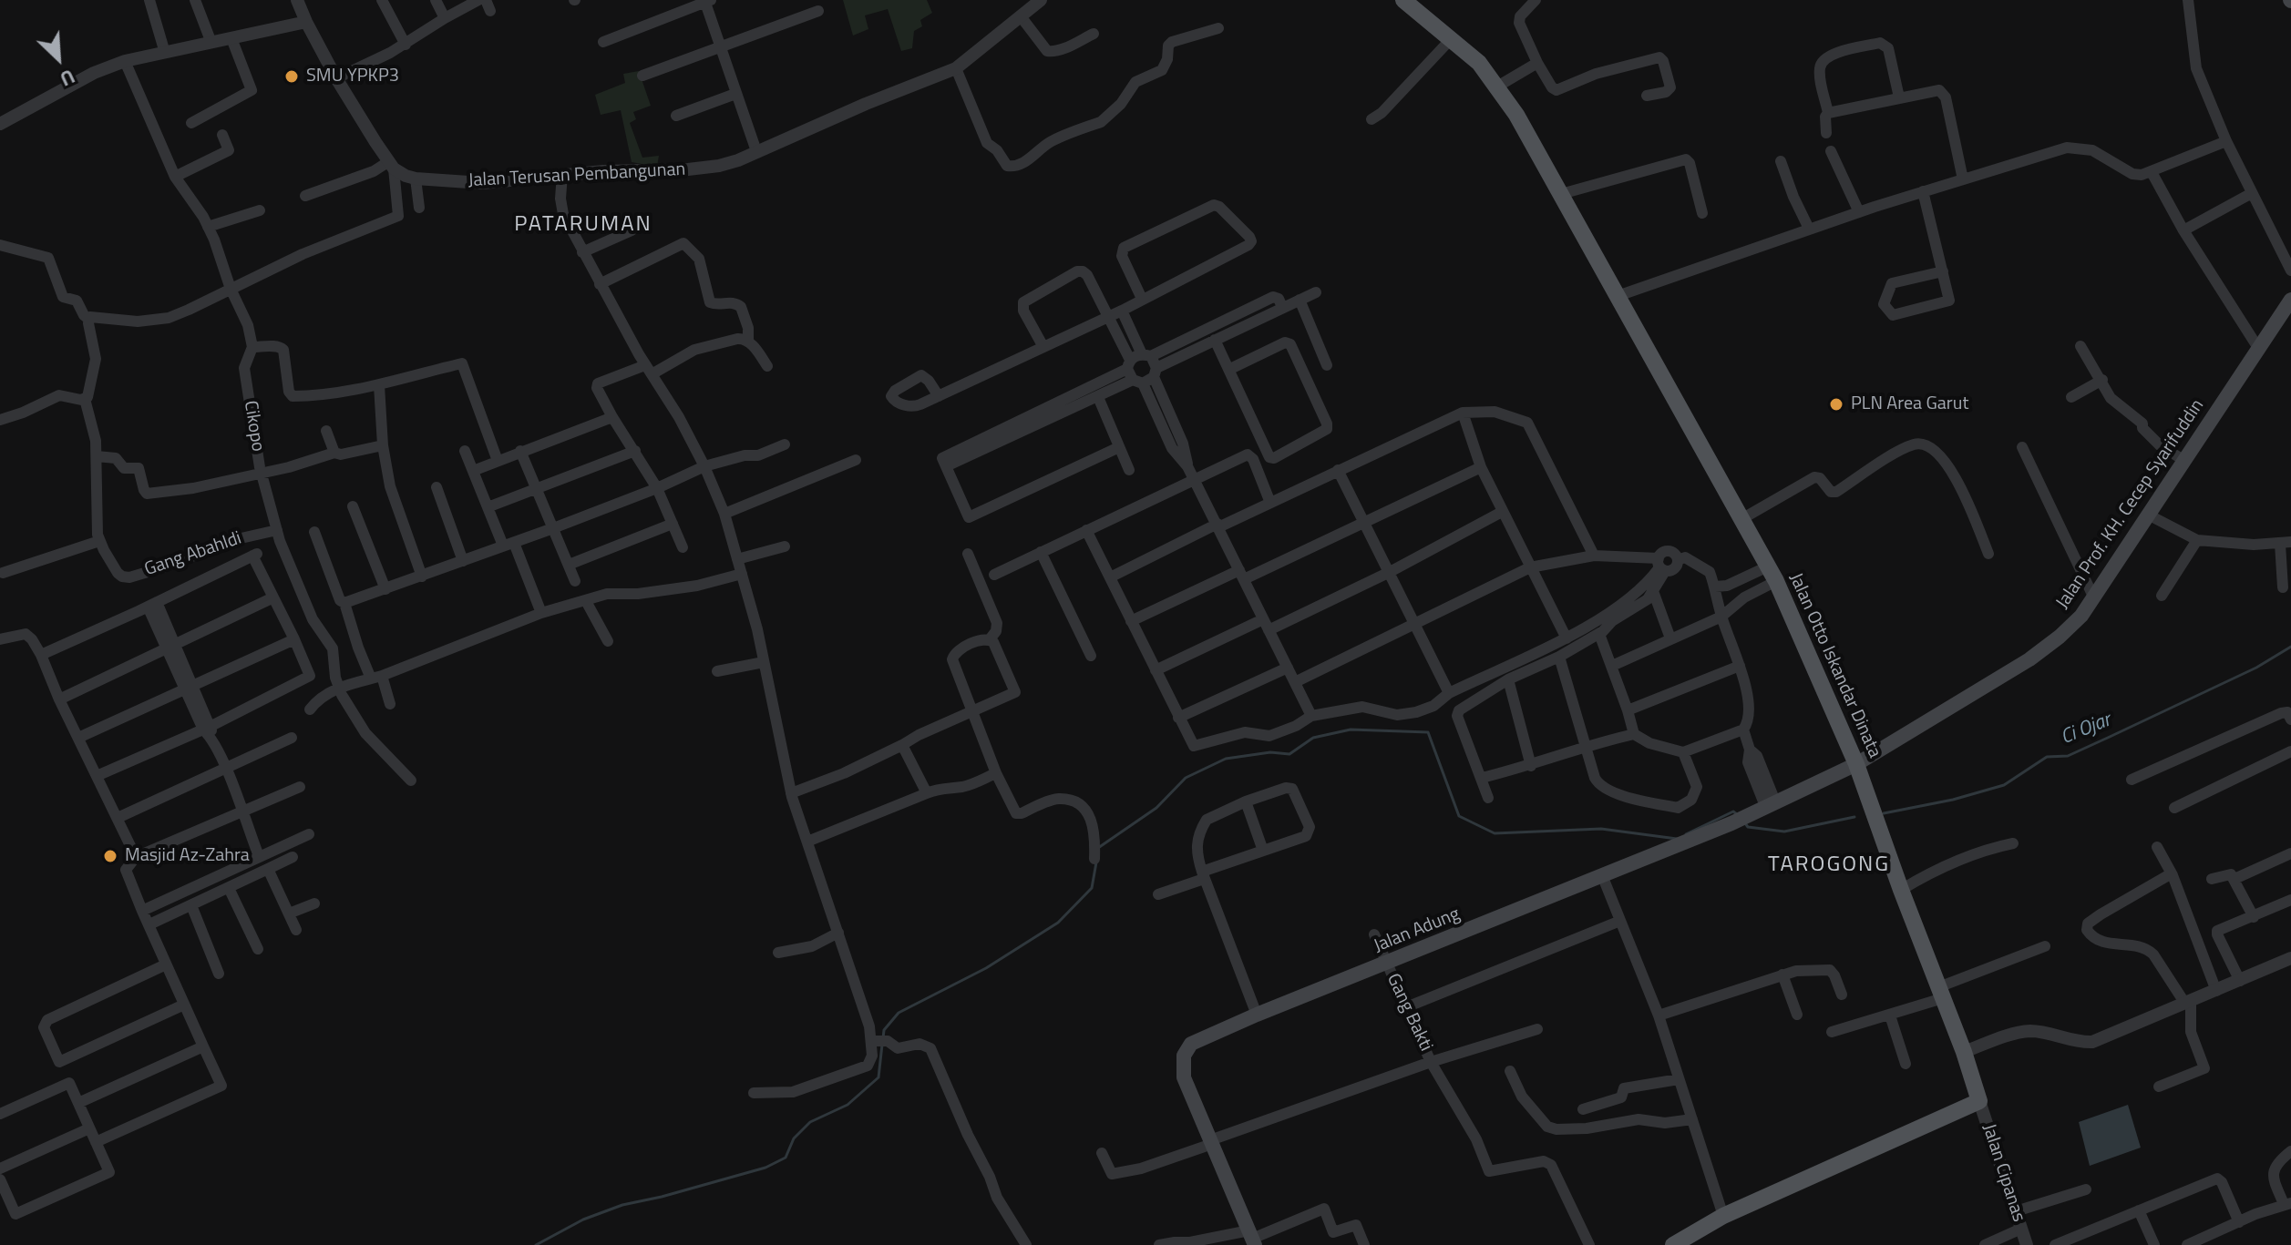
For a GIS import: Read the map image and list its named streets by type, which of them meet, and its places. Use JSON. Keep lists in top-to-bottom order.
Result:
{
  "streets": {
    "main road": ["Jalan Prof. KH. Cecep Syarifuddin", "Jalan Otto Iskandar Dinata", "Jalan Adung"],
    "street": [
      "Jalan Terusan Pembangunan",
      "Cikopo",
      "Gang Abahldi",
      "Gang Bakti",
      "Jalan Cipanas"
    ]
  },
  "crossings": [
    ["Cikopo", "Gang Abahldi"],
    ["Jalan Prof. KH. Cecep Syarifuddin", "Jalan Otto Iskandar Dinata"],
    ["Jalan Prof. KH. Cecep Syarifuddin", "Jalan Adung"],
    ["Jalan Otto Iskandar Dinata", "Jalan Adung"],
    ["Jalan Otto Iskandar Dinata", "Jalan Cipanas"],
    ["Jalan Adung", "Gang Bakti"]
  ],
  "districts": ["PATARUMAN", "TAROGONG"],
  "water": ["Ci Ojar"],
  "places": ["SMU YPKP3", "PLN Area Garut", "Masjid Az-Zahra"],
  "north": "bottom right"
}
